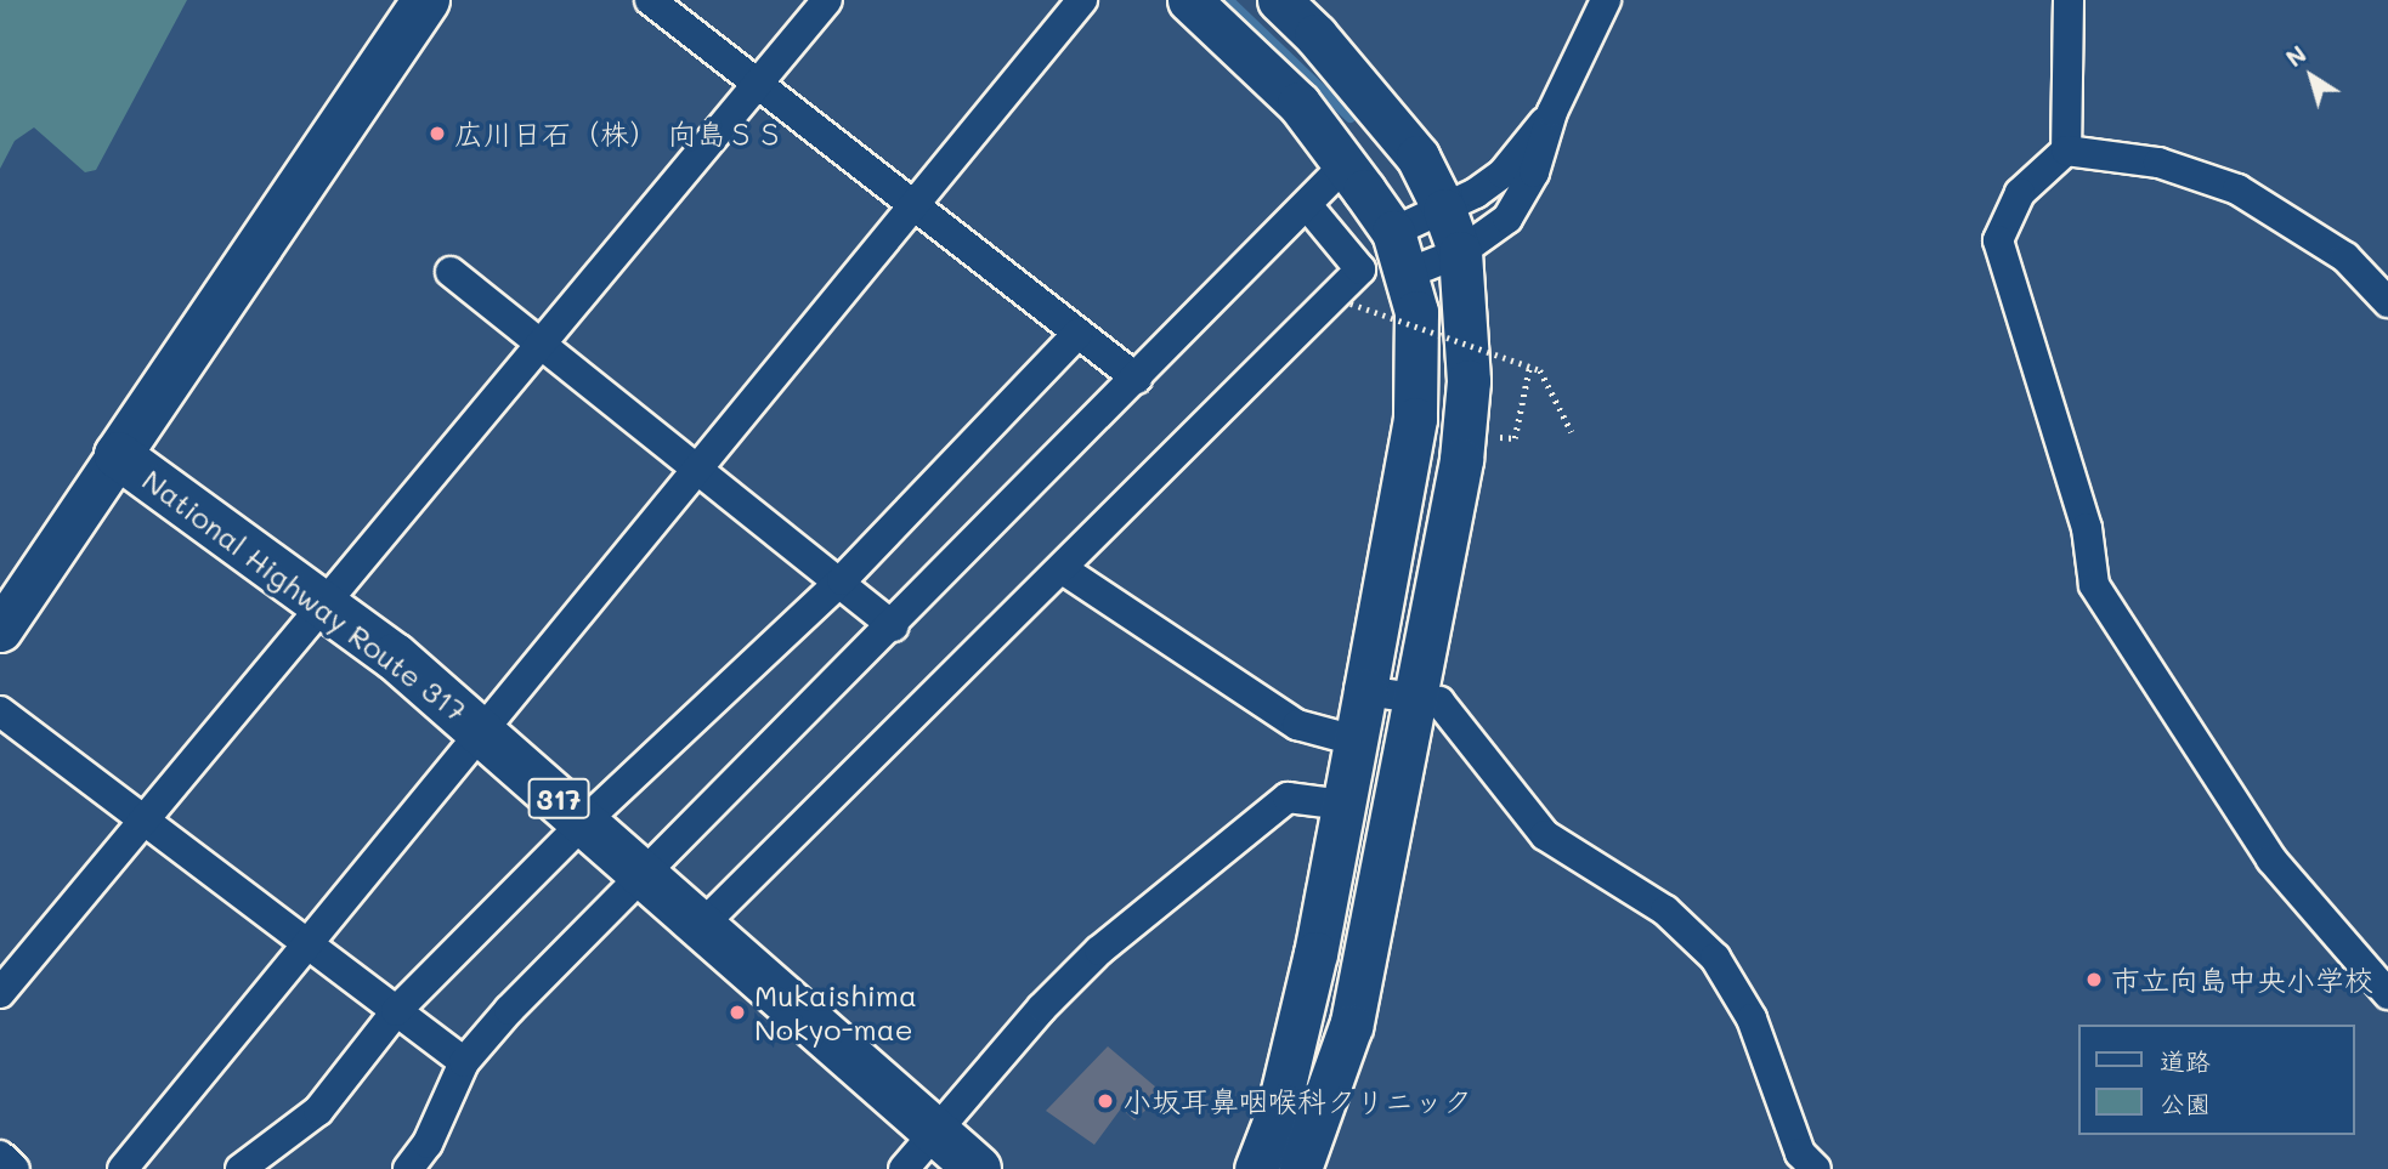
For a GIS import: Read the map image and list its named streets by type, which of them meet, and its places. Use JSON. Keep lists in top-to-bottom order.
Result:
{
  "streets": {
    "highway": ["National Highway Route 317", "317"]
  },
  "places": [
    "広川日石（株） 向島ＳＳ",
    "市立向島中央小学校",
    "Mukaishima Nokyo-mae",
    "小坂耳鼻咽喉科クリニック"
  ],
  "legend": ["道路", "公園"],
  "north": "top left"
}
